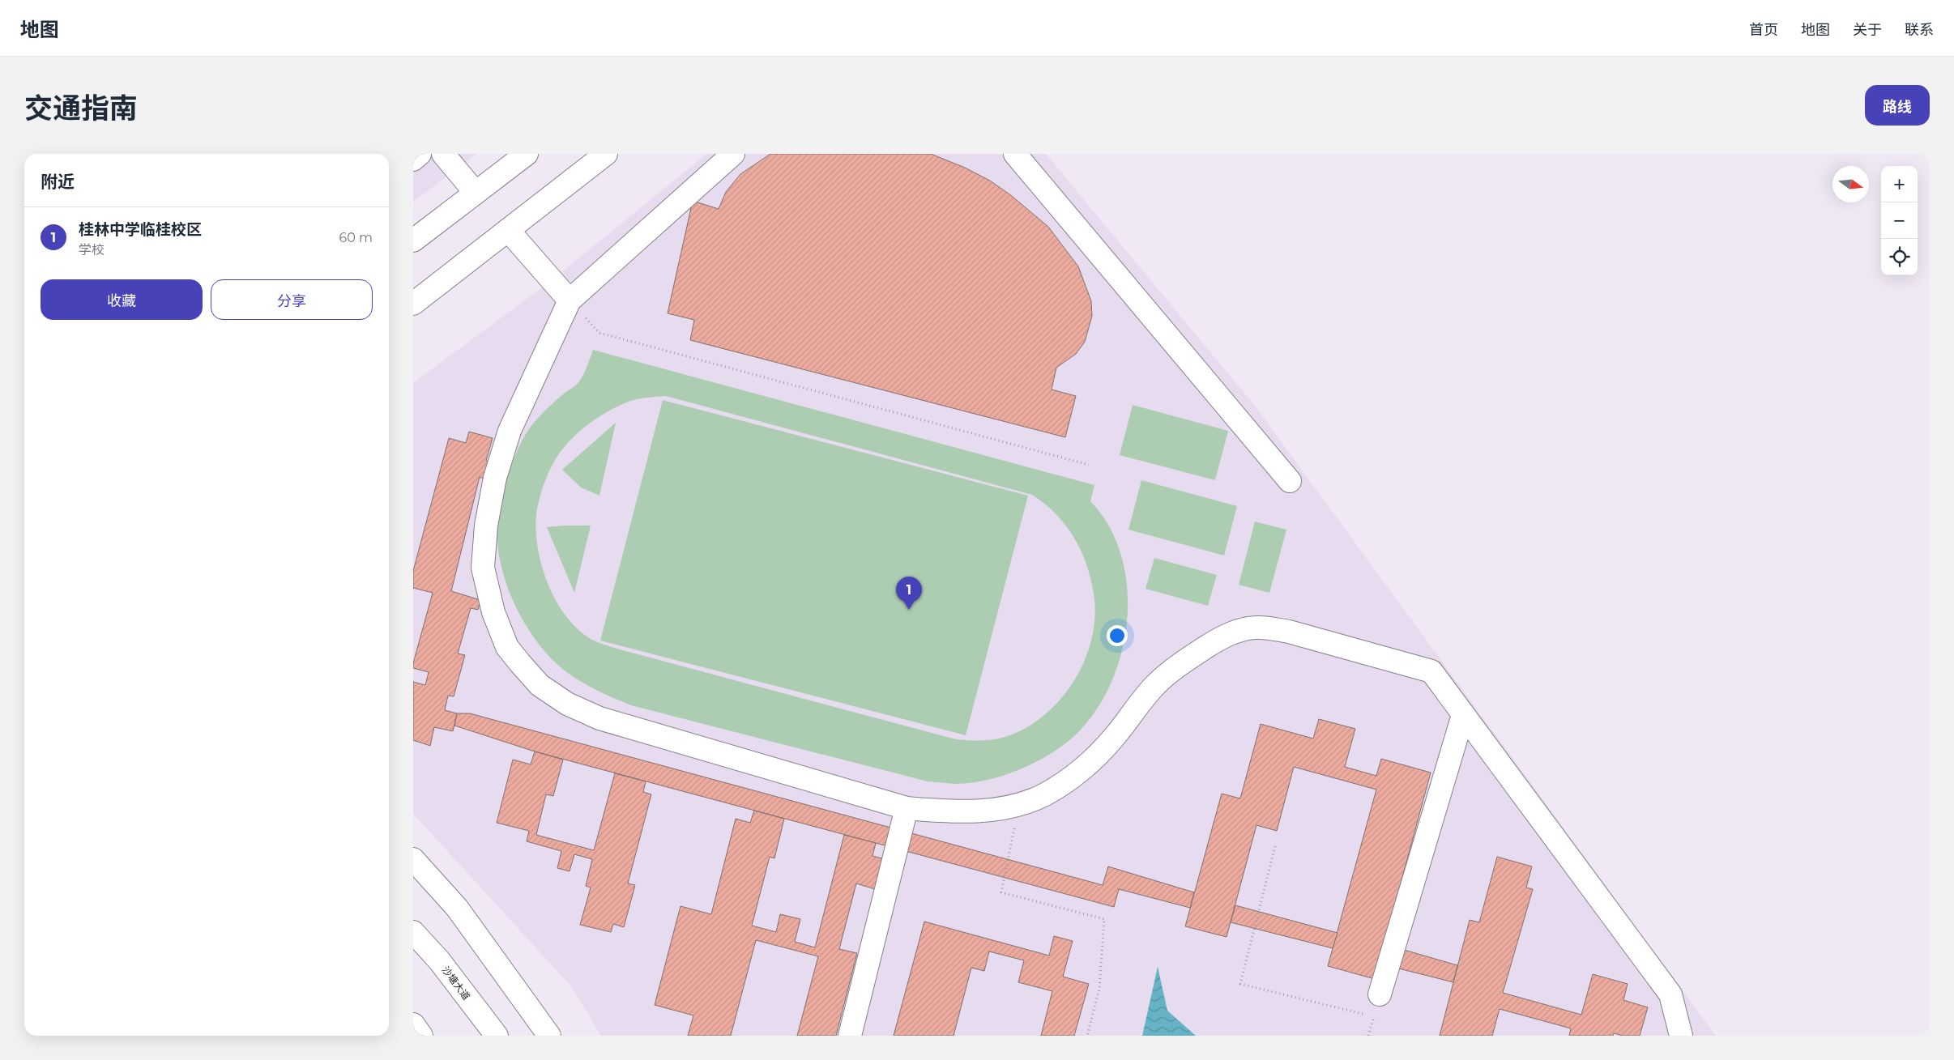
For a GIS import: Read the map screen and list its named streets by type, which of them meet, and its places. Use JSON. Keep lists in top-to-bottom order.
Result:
{
  "streets": {
    "street": ["沙塘大道"]
  },
  "north": "right",
  "page": {
    "header": "地图",
    "nav": [
      "首页",
      "地图",
      "关于",
      "联系"
    ],
    "title": "交通指南",
    "buttons": [
      "路线",
      ["收藏", "分享"]
    ],
    "heading": "附近",
    "map_buttons": ["+", "−"],
    "list": [
      {
        "mark": "1",
        "name": "桂林中学临桂校区",
        "note": "学校",
        "value": "60 m"
      }
    ],
    "pins": "1"
  }
}
